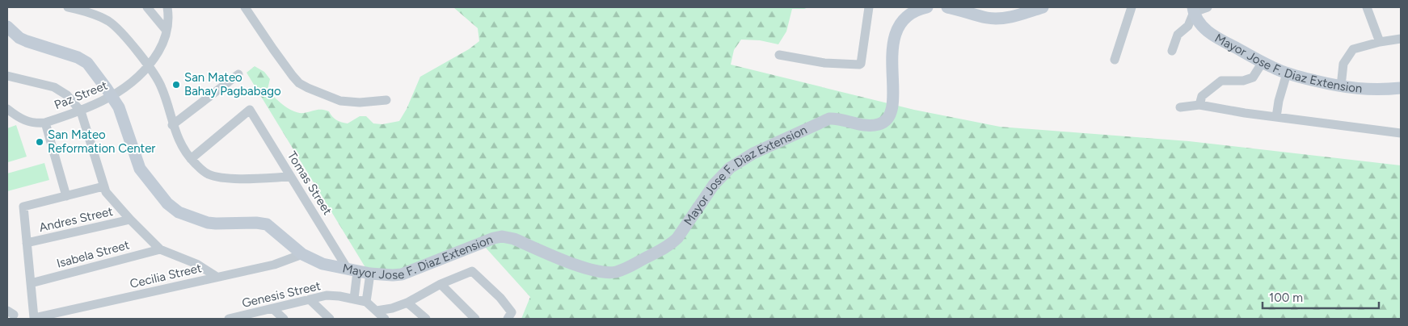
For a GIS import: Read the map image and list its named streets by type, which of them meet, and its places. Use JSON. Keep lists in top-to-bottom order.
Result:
{
  "streets": {
    "street": [
      "Mayor Jose F. Diaz Extension",
      "Paz Street",
      "Tomas Street",
      "Andres Street",
      "Isabela Street",
      "Cecilia Street",
      "Genesis Street"
    ]
  },
  "crossings": [
    ["Mayor Jose F. Diaz Extension", "Paz Street"],
    ["Mayor Jose F. Diaz Extension", "Tomas Street"],
    ["Mayor Jose F. Diaz Extension", "Cecilia Street"],
    ["Isabela Street", "Cecilia Street"]
  ],
  "places": ["San Mateo Bahay Pagbabago", "San Mateo Reformation Center"],
  "scale_bar": "100 m"
}
